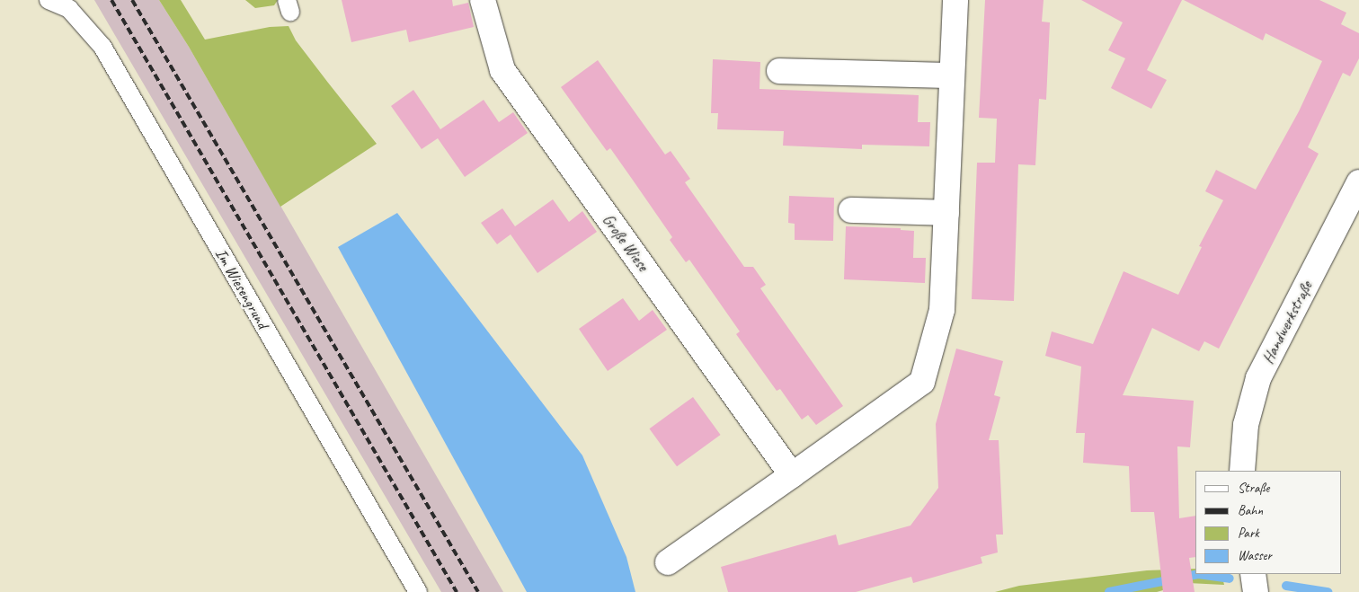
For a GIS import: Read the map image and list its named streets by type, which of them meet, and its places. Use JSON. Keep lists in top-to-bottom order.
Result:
{
  "streets": {
    "street": ["Große Wiese", "Handwerkstraße"],
    "lane": ["Im Wiesengrund"]
  },
  "legend": [
    "Straße",
    "Bahn",
    "Park",
    "Wasser"
  ]
}
